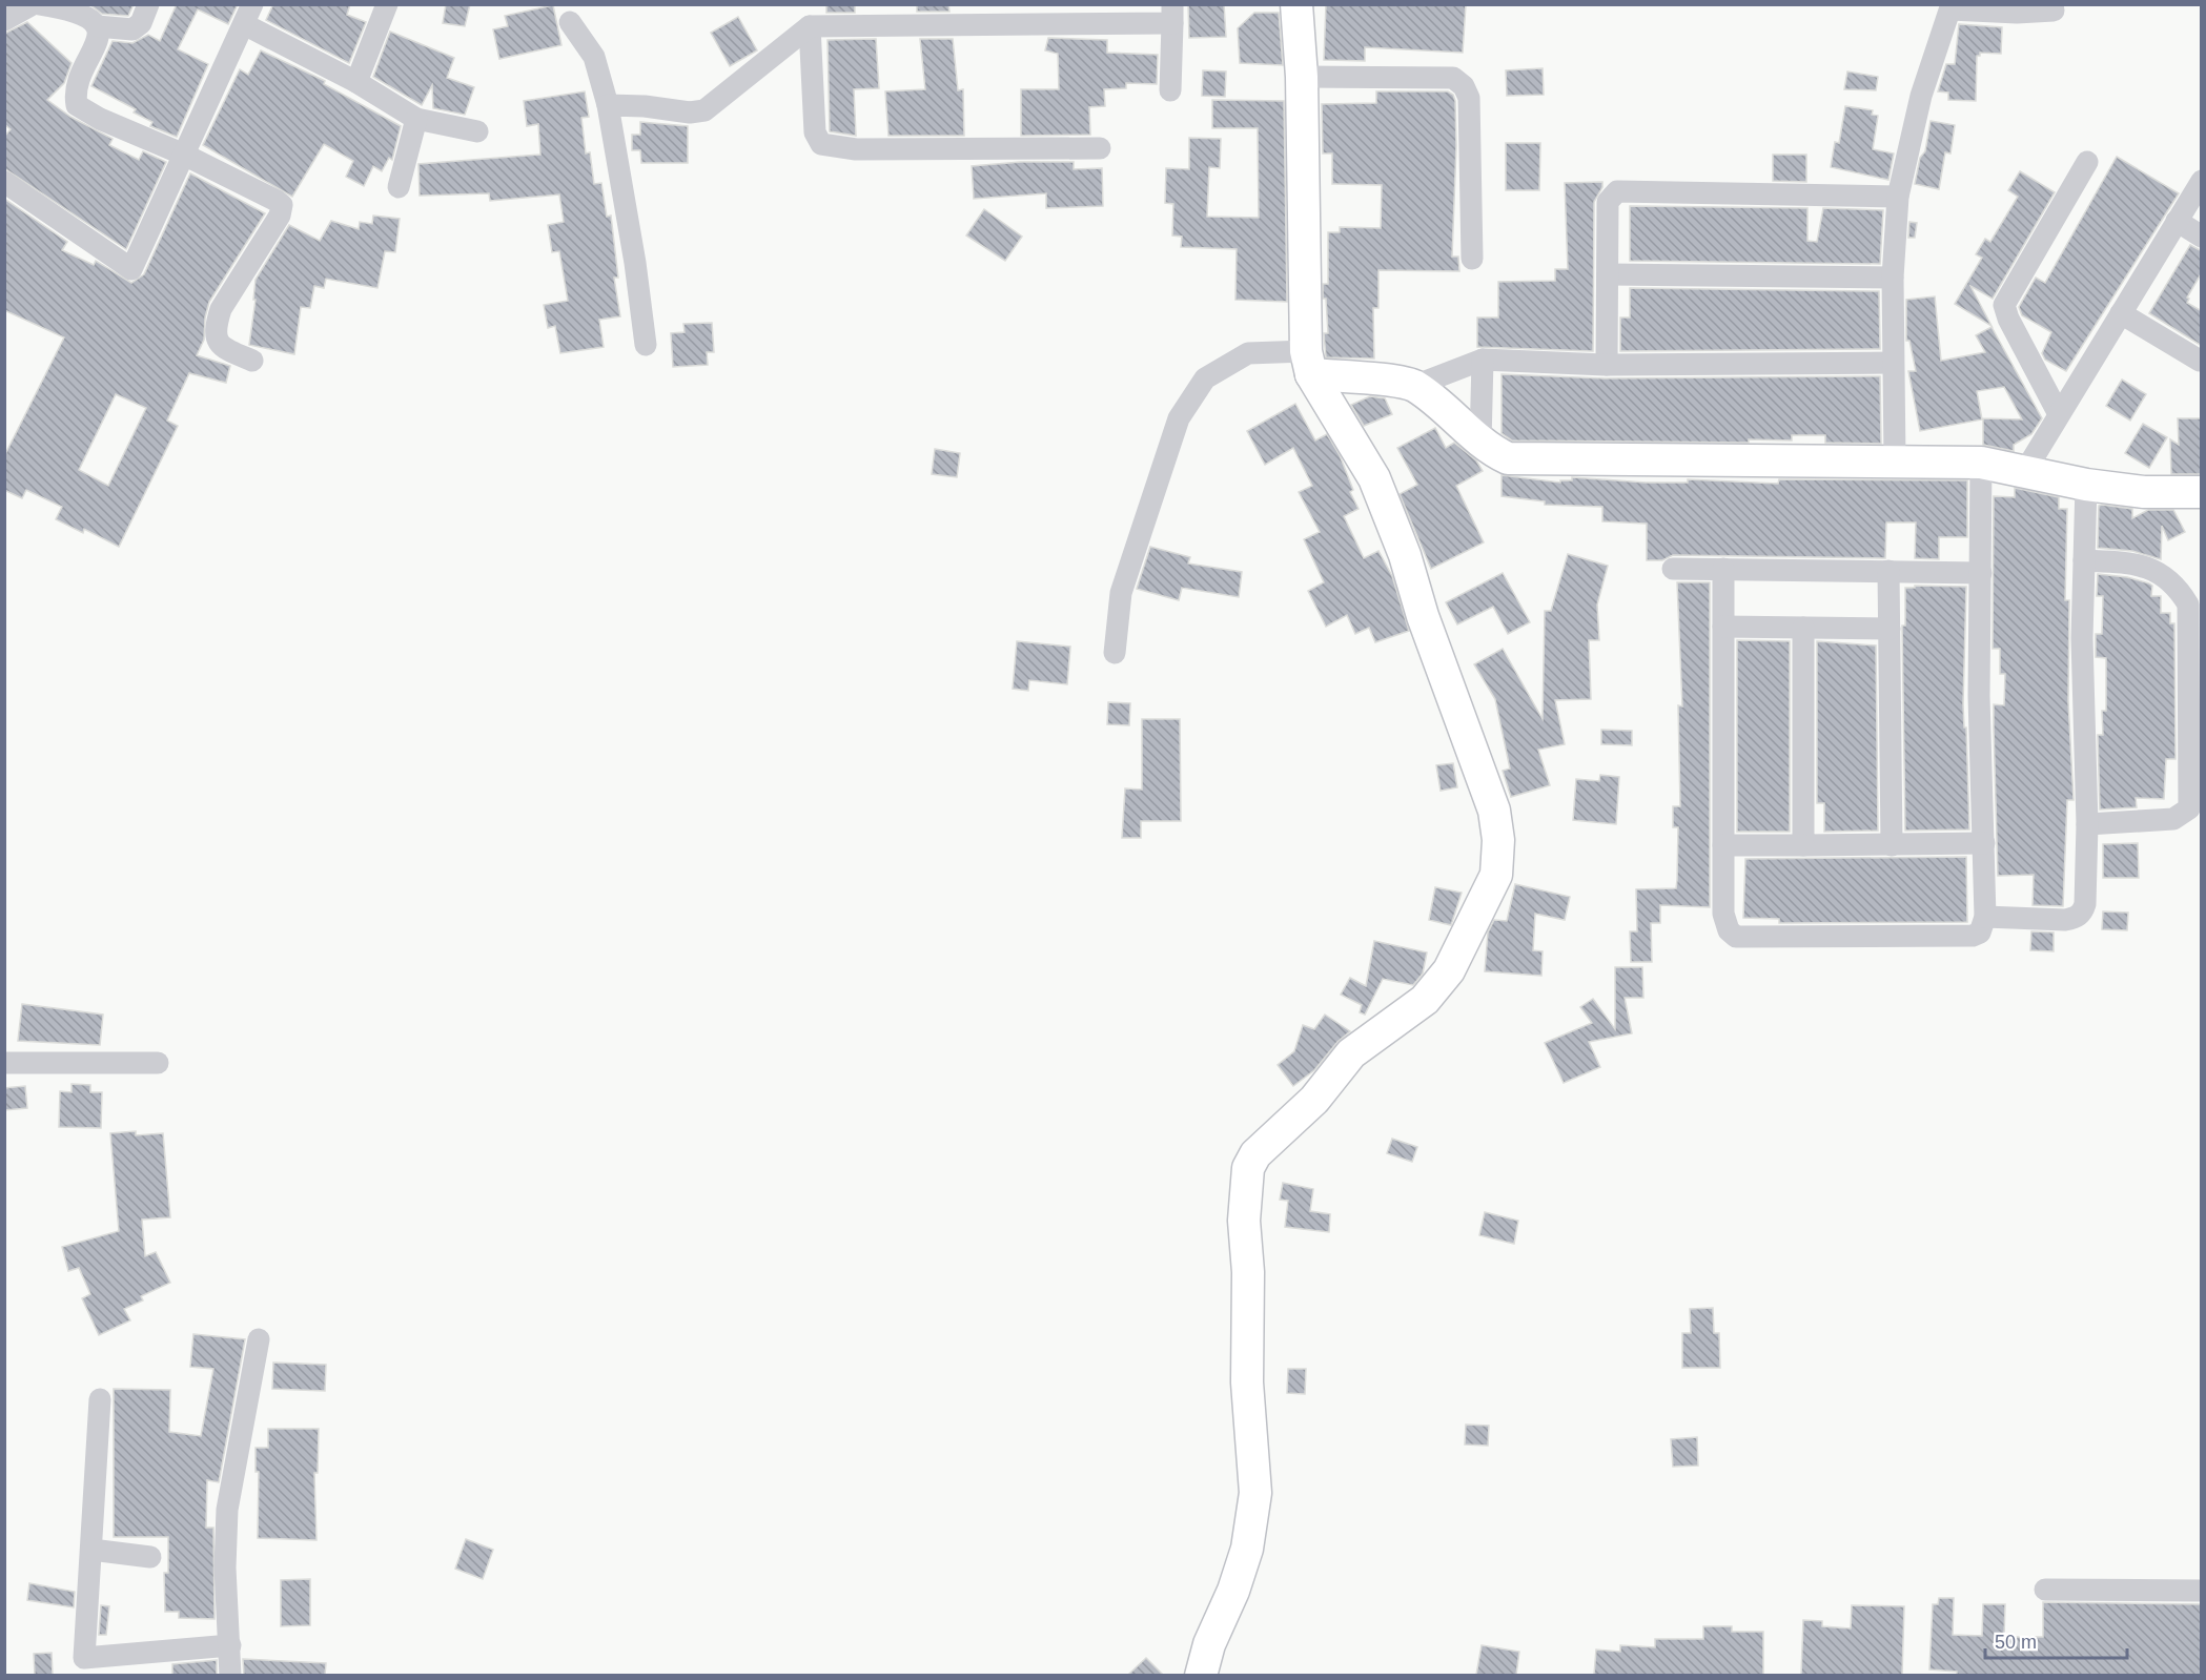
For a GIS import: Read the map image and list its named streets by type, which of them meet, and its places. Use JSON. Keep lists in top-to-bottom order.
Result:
{
  "scale_bar": "50 m"
}
